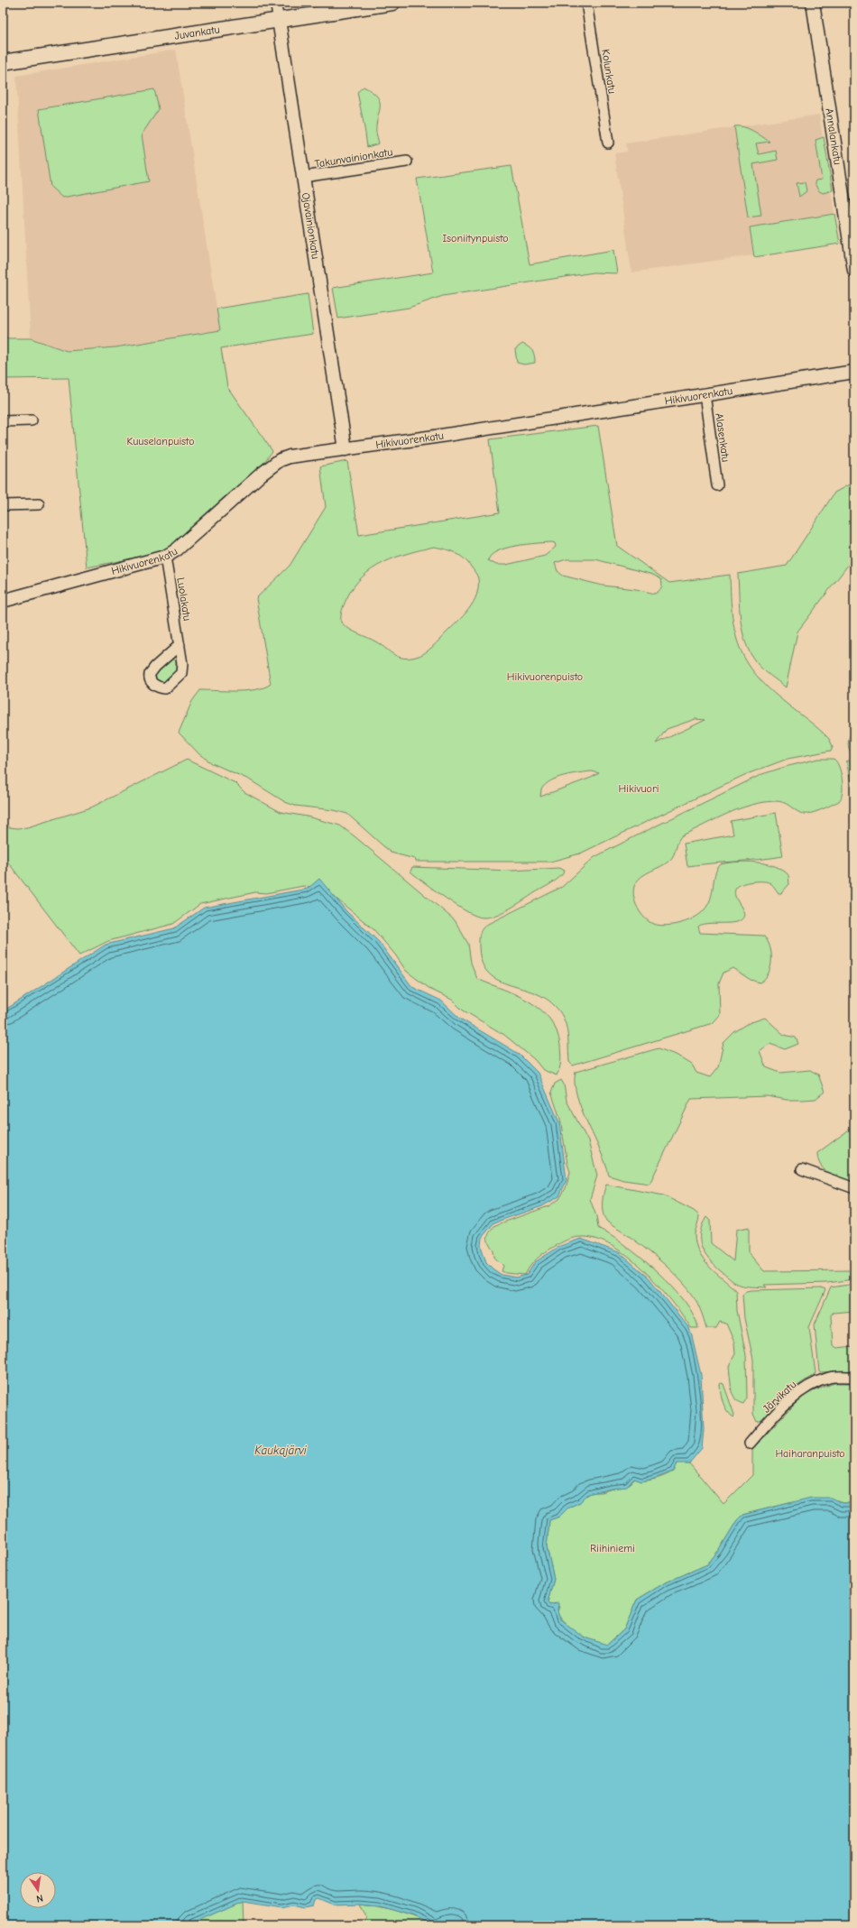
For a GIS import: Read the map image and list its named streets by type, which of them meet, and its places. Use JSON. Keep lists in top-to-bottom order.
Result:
{
  "streets": {
    "main road": ["Juvankatu"],
    "street": [
      "Kolunkatu",
      "Annalankatu",
      "Takunvainionkatu",
      "Ojavainionkatu",
      "Hikivuorenkatu",
      "Alasenkatu",
      "Luolakatu",
      "Järvikatu"
    ]
  },
  "crossings": [
    ["Juvankatu", "Ojavainionkatu"],
    ["Takunvainionkatu", "Ojavainionkatu"],
    ["Ojavainionkatu", "Hikivuorenkatu"],
    ["Hikivuorenkatu", "Alasenkatu"],
    ["Hikivuorenkatu", "Luolakatu"]
  ],
  "water": ["Kaukajärvi"],
  "parks": [
    "Isoniitynpuisto",
    "Kuuselanpuisto",
    "Hikivuorenpuisto",
    "Hikivuori",
    "Haiharanpuisto",
    "Riihiniemi"
  ],
  "north": "bottom"
}
